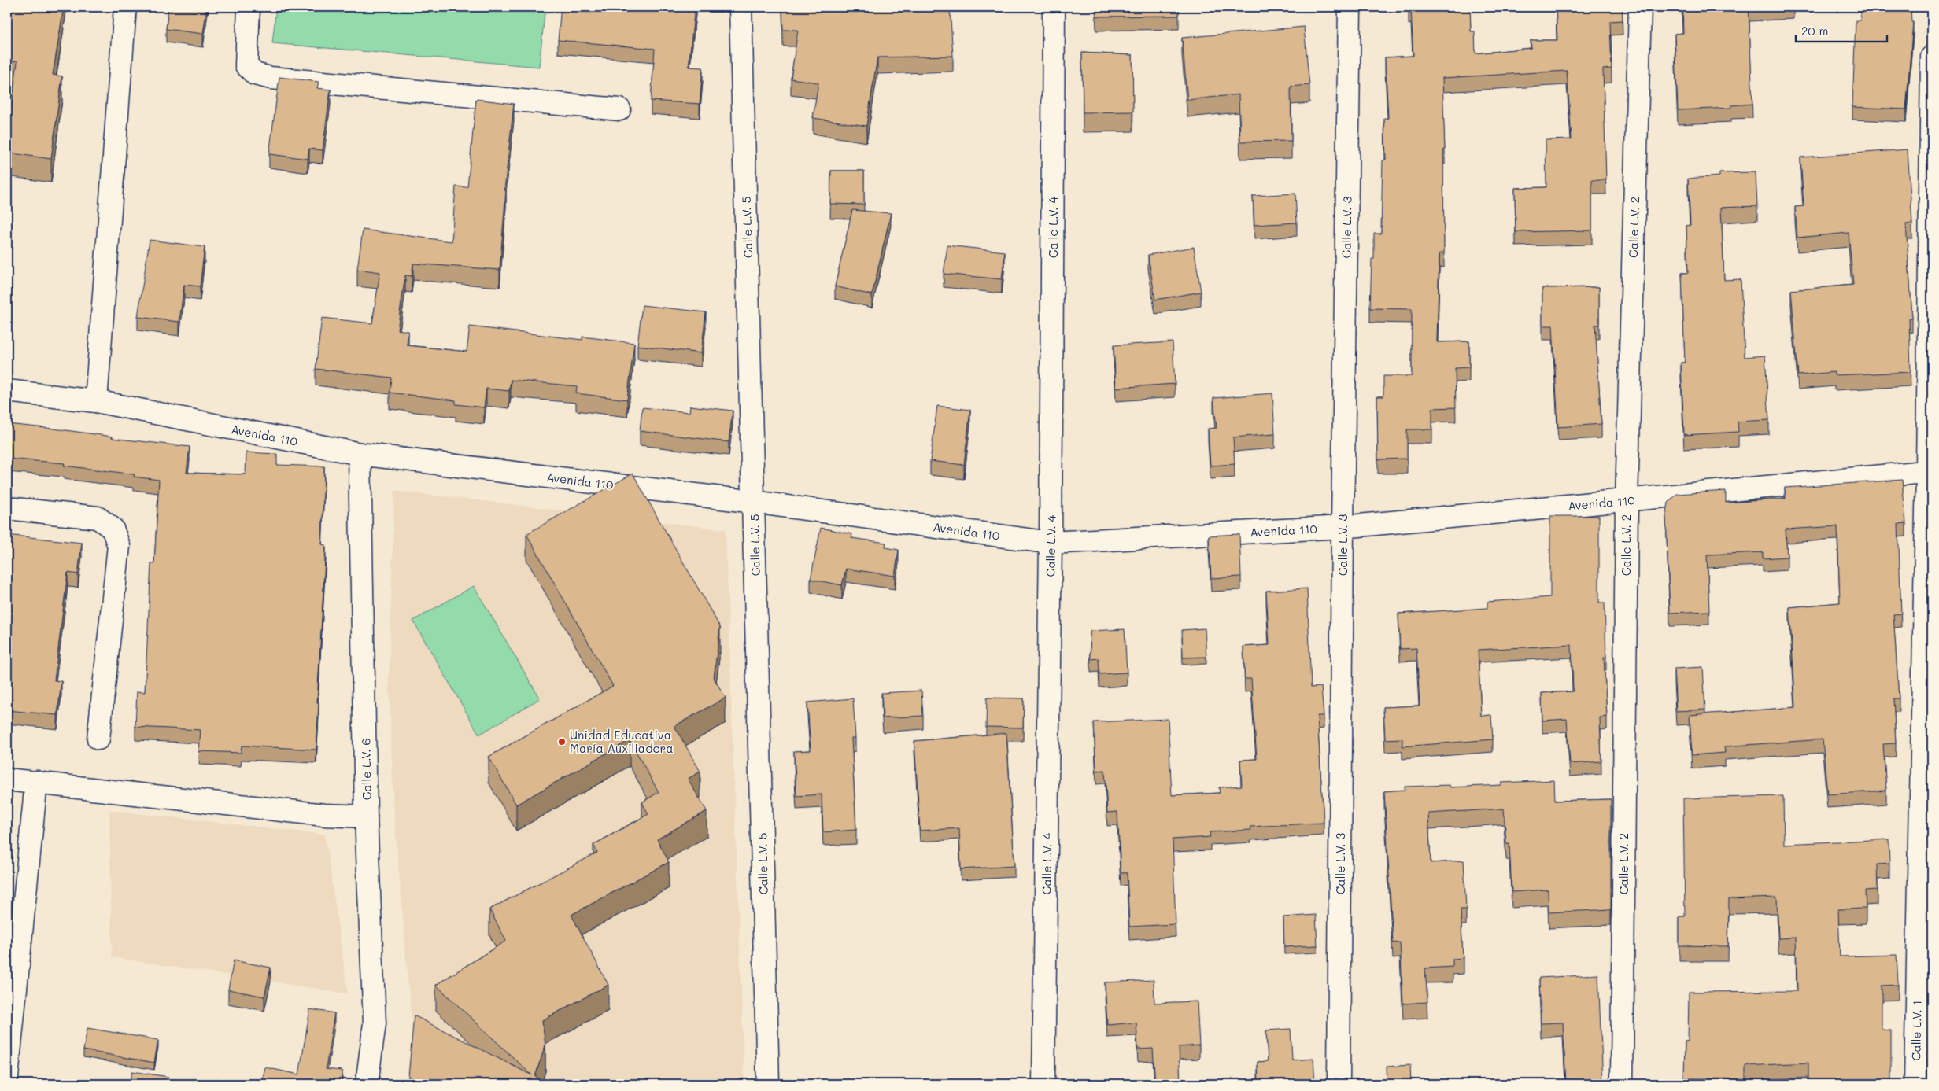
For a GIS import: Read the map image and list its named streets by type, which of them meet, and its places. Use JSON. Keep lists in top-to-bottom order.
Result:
{
  "streets": {
    "street": [
      "Calle L.V. 5",
      "Calle L.V. 4",
      "Calle L.V. 3",
      "Calle L.V. 2",
      "Avenida 110",
      "Calle L.V. 6",
      "Calle L.V. 1"
    ]
  },
  "crossings": [
    ["Calle L.V. 5", "Avenida 110"],
    ["Calle L.V. 4", "Avenida 110"],
    ["Calle L.V. 3", "Avenida 110"],
    ["Calle L.V. 2", "Avenida 110"],
    ["Avenida 110", "Calle L.V. 6"],
    ["Avenida 110", "Calle L.V. 1"]
  ],
  "places": ["Unidad Educativa María Auxiliadora"],
  "scale_bar": "20 m"
}
